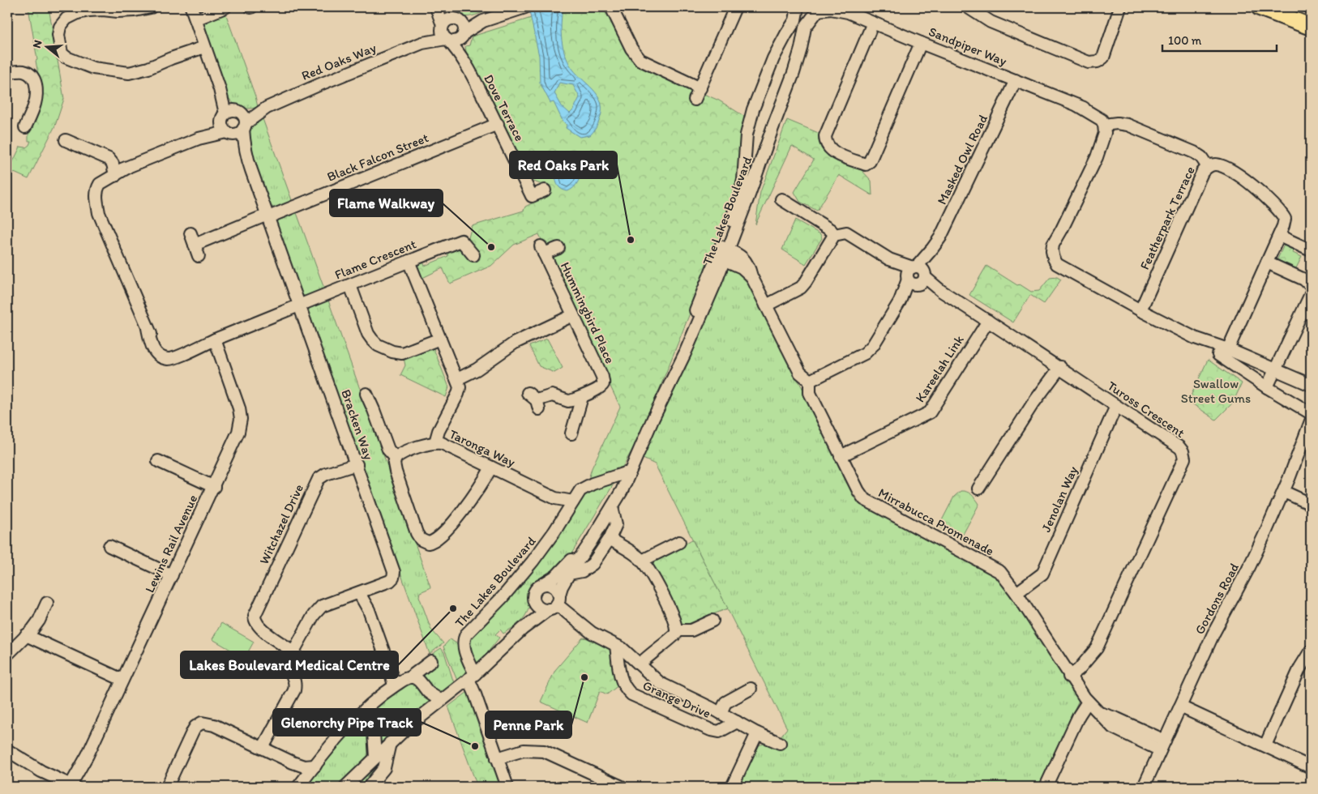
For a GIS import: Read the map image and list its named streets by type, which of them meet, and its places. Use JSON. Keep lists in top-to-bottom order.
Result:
{
  "streets": {
    "street": [
      "Sandpiper Way",
      "Red Oaks Way",
      "Dove Terrace",
      "Black Falcon Street",
      "Masked Owl Road",
      "The Lakes Boulevard",
      "Featherpark Terrace",
      "Flame Crescent",
      "Hummingbird Place",
      "Kareelah Link",
      "Tuross Crescent",
      "Bracken Way",
      "Taronga Way",
      "Jenolan Way",
      "Mirrabucca Promenade",
      "Witchazel Drive",
      "Lewins Rail Avenue",
      "Gordons Road",
      "Grange Drive"
    ]
  },
  "crossings": [
    ["Sandpiper Way", "Masked Owl Road"],
    ["Sandpiper Way", "The Lakes Boulevard"],
    ["Red Oaks Way", "Dove Terrace"],
    ["Red Oaks Way", "Bracken Way"],
    ["Dove Terrace", "Black Falcon Street"],
    ["Black Falcon Street", "Bracken Way"],
    ["Masked Owl Road", "Tuross Crescent"],
    ["The Lakes Boulevard", "Taronga Way"],
    ["The Lakes Boulevard", "Grange Drive"],
    ["Flame Crescent", "Bracken Way"],
    ["Flame Crescent", "Lewins Rail Avenue"],
    ["Kareelah Link", "Tuross Crescent"],
    ["Kareelah Link", "Mirrabucca Promenade"],
    ["Tuross Crescent", "Jenolan Way"],
    ["Tuross Crescent", "Mirrabucca Promenade"],
    ["Bracken Way", "Witchazel Drive"],
    ["Jenolan Way", "Mirrabucca Promenade"],
    ["Mirrabucca Promenade", "Gordons Road"]
  ],
  "parks": ["Swallow Street Gums"],
  "places": [
    "Red Oaks Park",
    "Flame Walkway",
    "Lakes Boulevard Medical Centre",
    "Penne Park",
    "Glenorchy Pipe Track"
  ],
  "scale_bar": "100 m",
  "north": "left"
}
